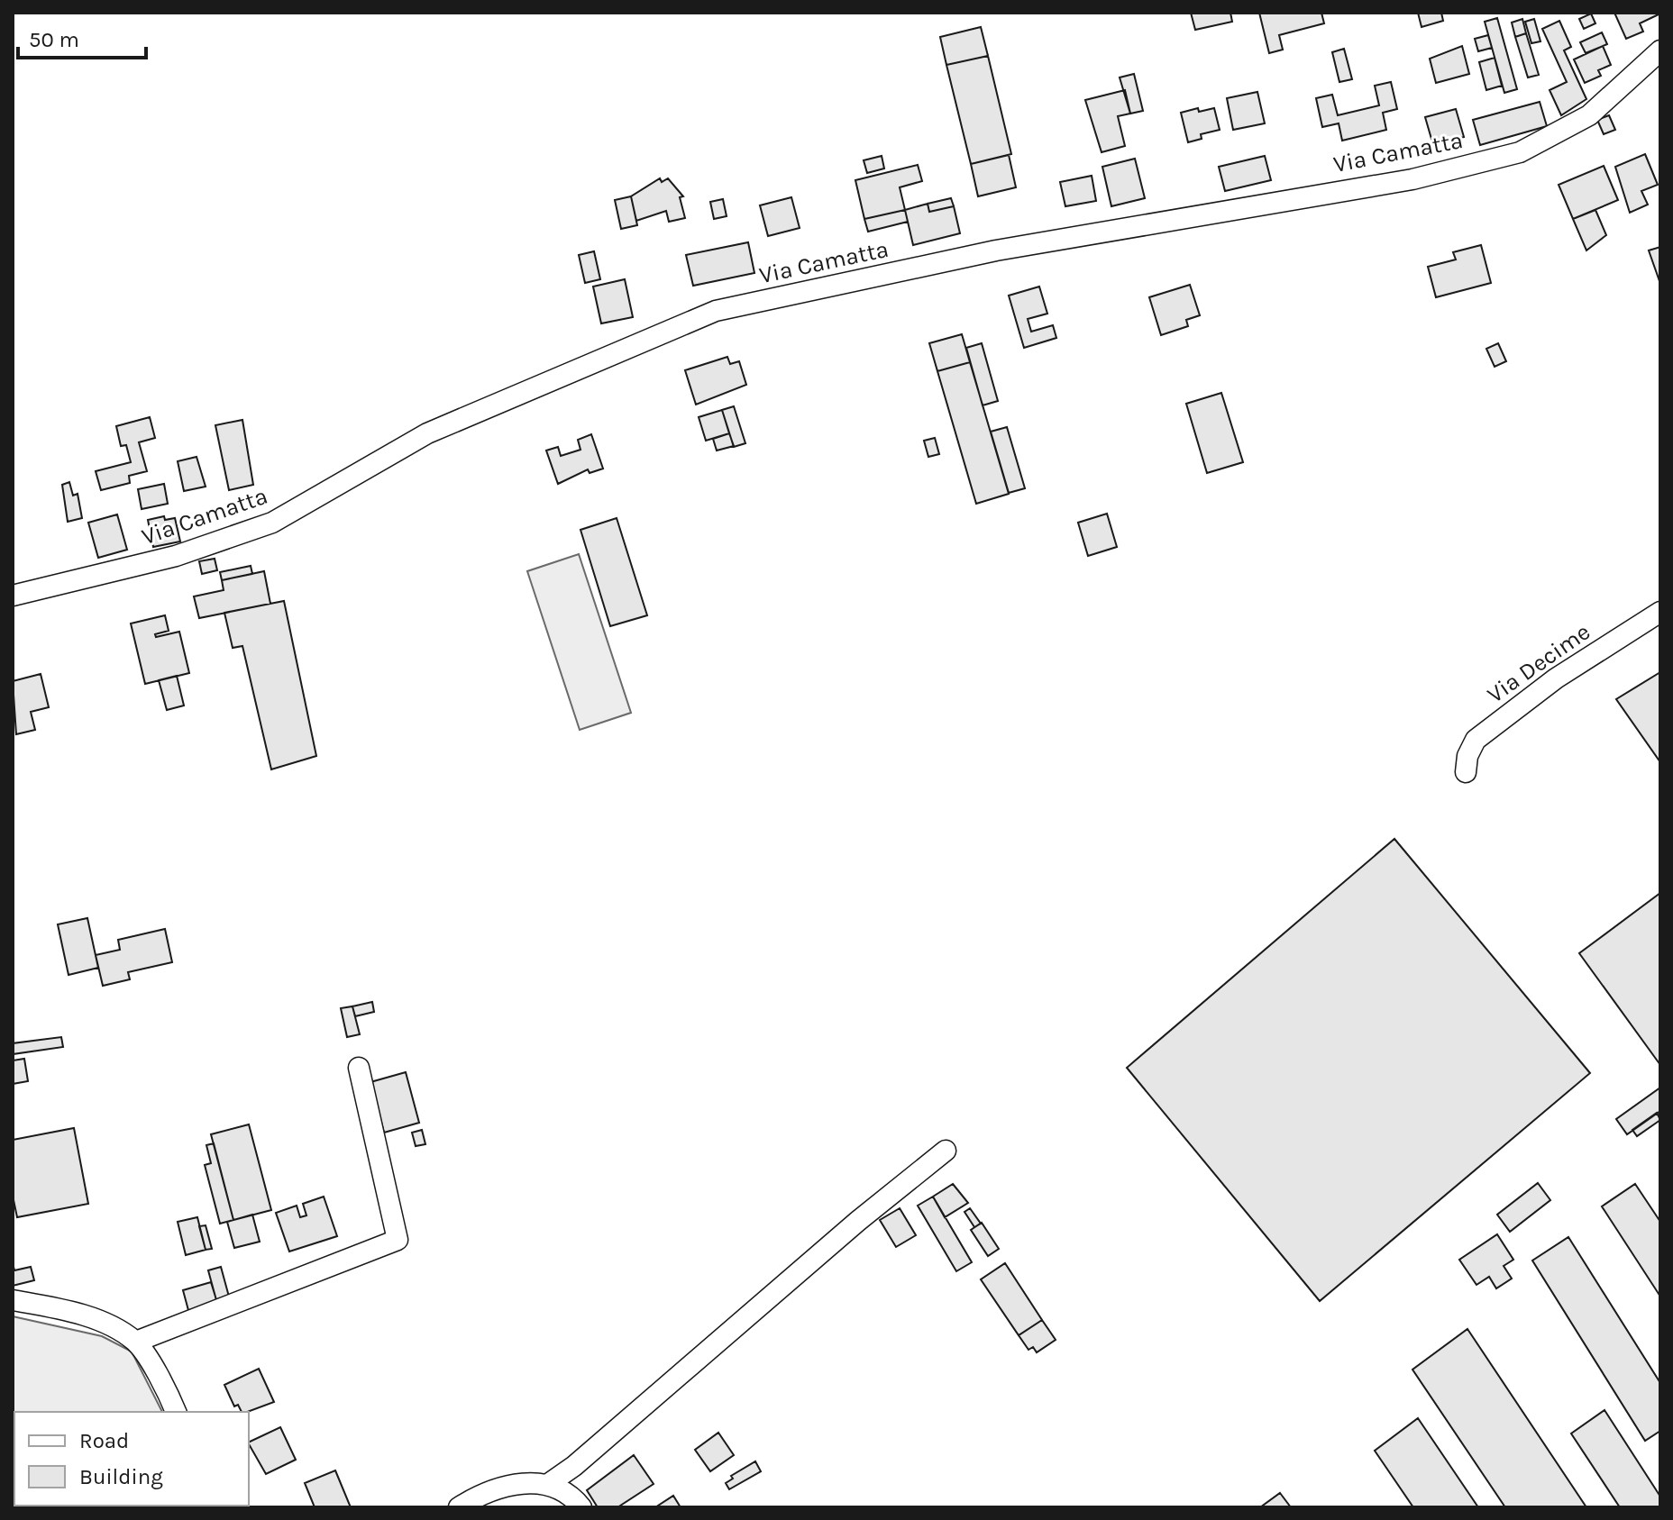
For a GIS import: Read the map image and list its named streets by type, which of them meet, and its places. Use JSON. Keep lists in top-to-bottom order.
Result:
{
  "streets": {
    "street": ["Via Camatta", "Via Decime"]
  },
  "legend": ["Road", "Building"],
  "scale_bar": "50 m"
}
